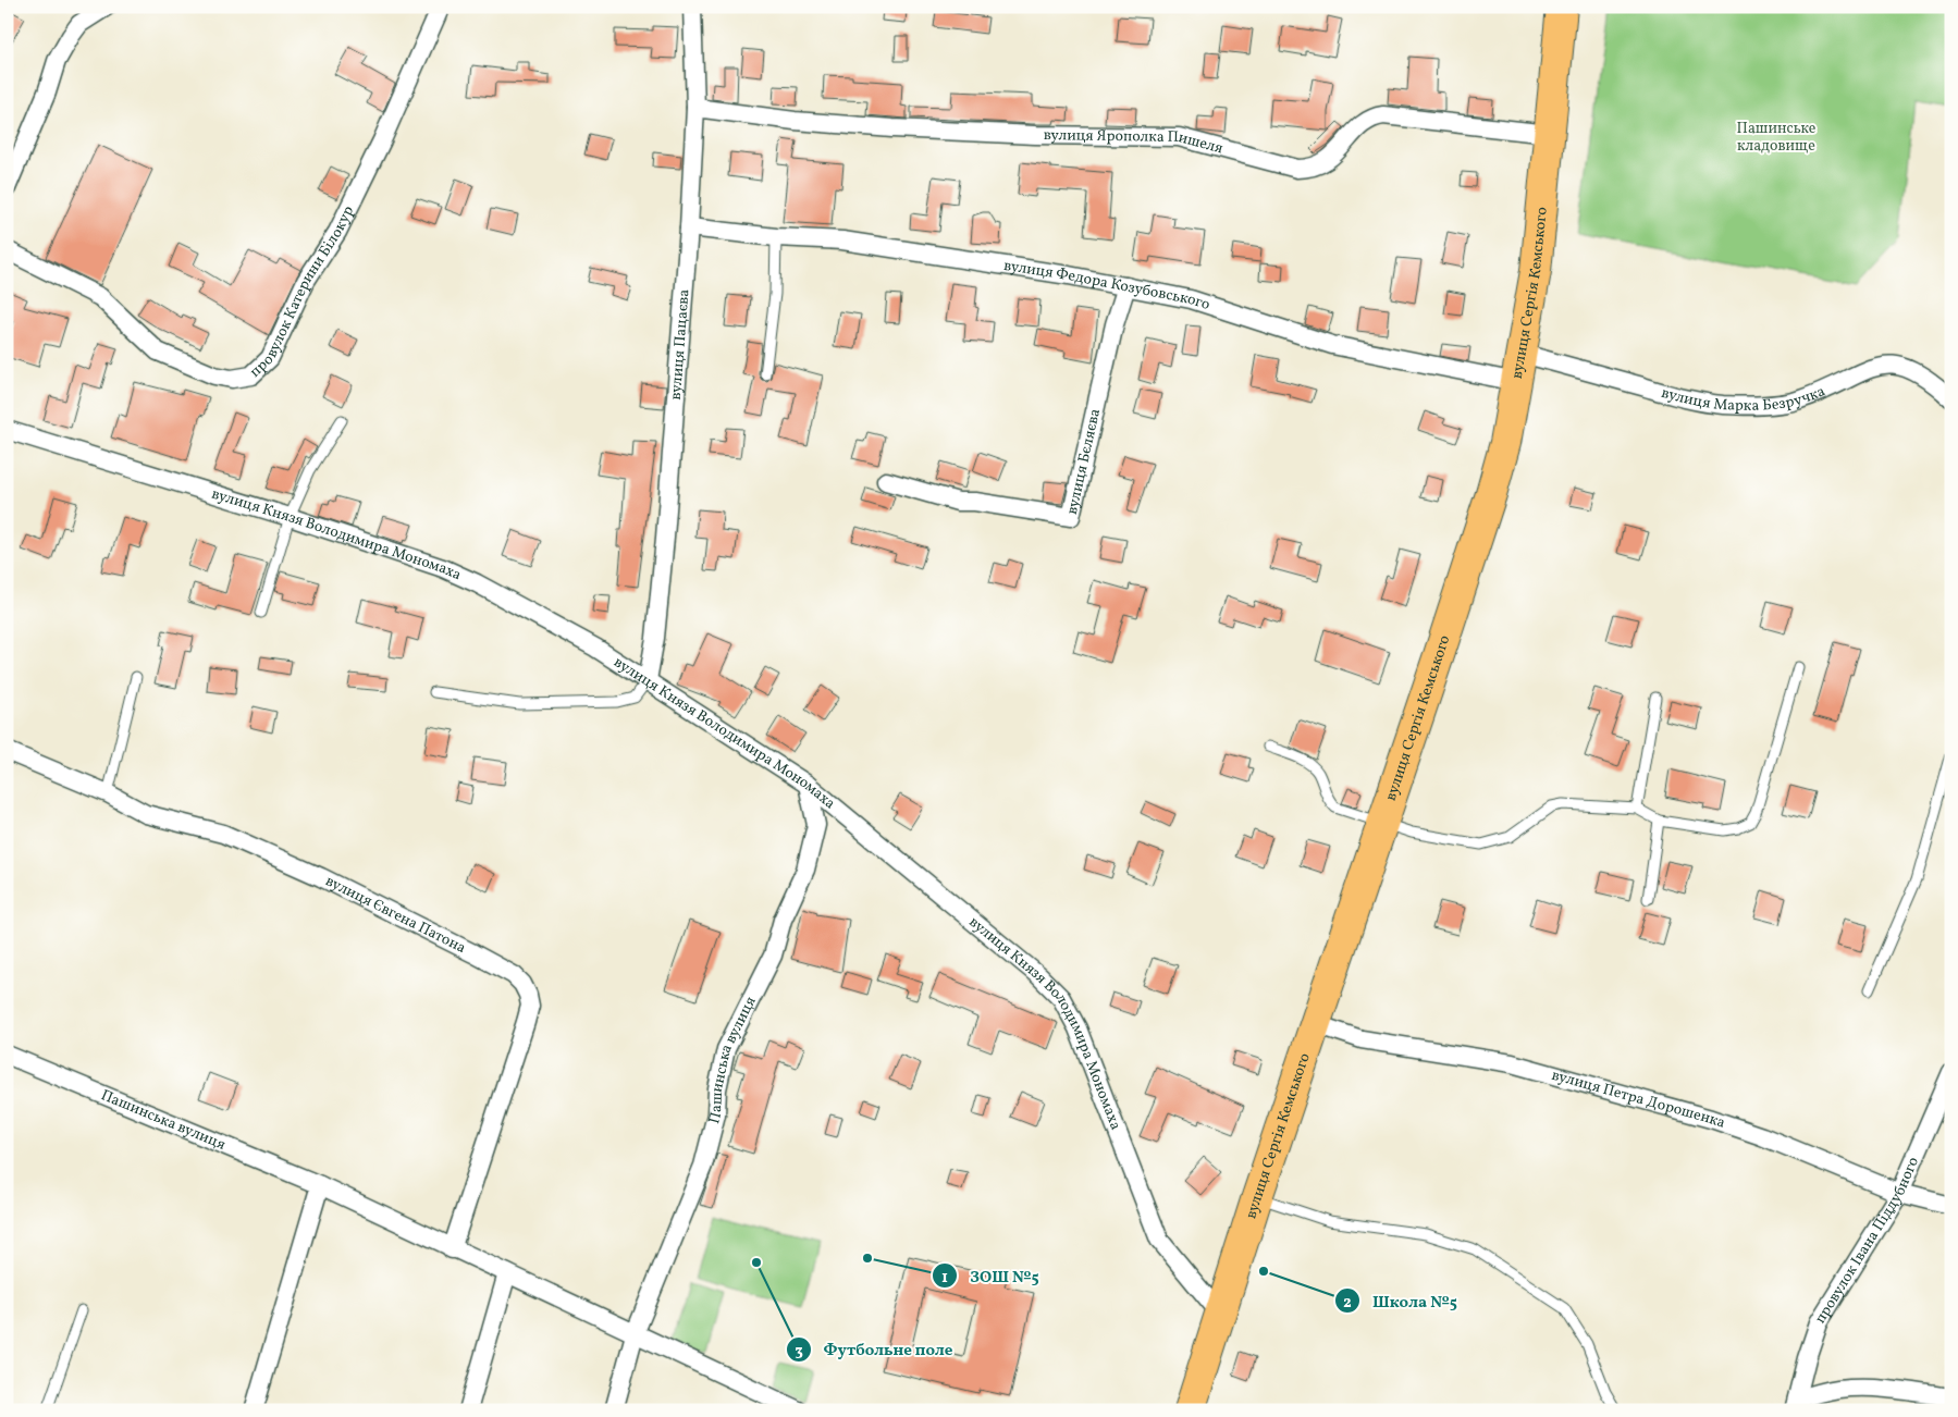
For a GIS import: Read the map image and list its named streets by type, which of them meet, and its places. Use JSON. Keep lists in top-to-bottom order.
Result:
{
  "streets": {
    "highway": ["вулиця Сергія Кемського"],
    "street": [
      "вулиця Ярополка Пишеля",
      "вулиця Федора Козубовського",
      "провулок Катерини Білокур",
      "вулиця Пацаєва",
      "вулиця Марка Безручка",
      "вулиця Бєляєва",
      "вулиця Князя Володимира Мономаха",
      "вулиця Євгена Патона",
      "Пашинська вулиця",
      "вулиця Петра Дорошенка",
      "провулок Івана Піддубного"
    ]
  },
  "crossings": [
    ["вулиця Ярополка Пишеля", "вулиця Сергія Кемського"],
    ["вулиця Ярополка Пишеля", "вулиця Пацаєва"],
    ["вулиця Федора Козубовського", "вулиця Сергія Кемського"],
    ["вулиця Федора Козубовського", "вулиця Пацаєва"],
    ["вулиця Федора Козубовського", "вулиця Марка Безручка"],
    ["вулиця Федора Козубовського", "вулиця Бєляєва"],
    ["вулиця Сергія Кемського", "вулиця Марка Безручка"],
    ["вулиця Сергія Кемського", "вулиця Князя Володимира Мономаха"],
    ["вулиця Сергія Кемського", "вулиця Петра Дорошенка"],
    ["вулиця Пацаєва", "вулиця Князя Володимира Мономаха"],
    ["вулиця Князя Володимира Мономаха", "Пашинська вулиця"],
    ["вулиця Євгена Патона", "Пашинська вулиця"],
    ["вулиця Петра Дорошенка", "провулок Івана Піддубного"]
  ],
  "parks": ["Пашинське кладовище"],
  "places": ["ЗОШ №5", "Футбольне поле", "Школа №5"]
}
